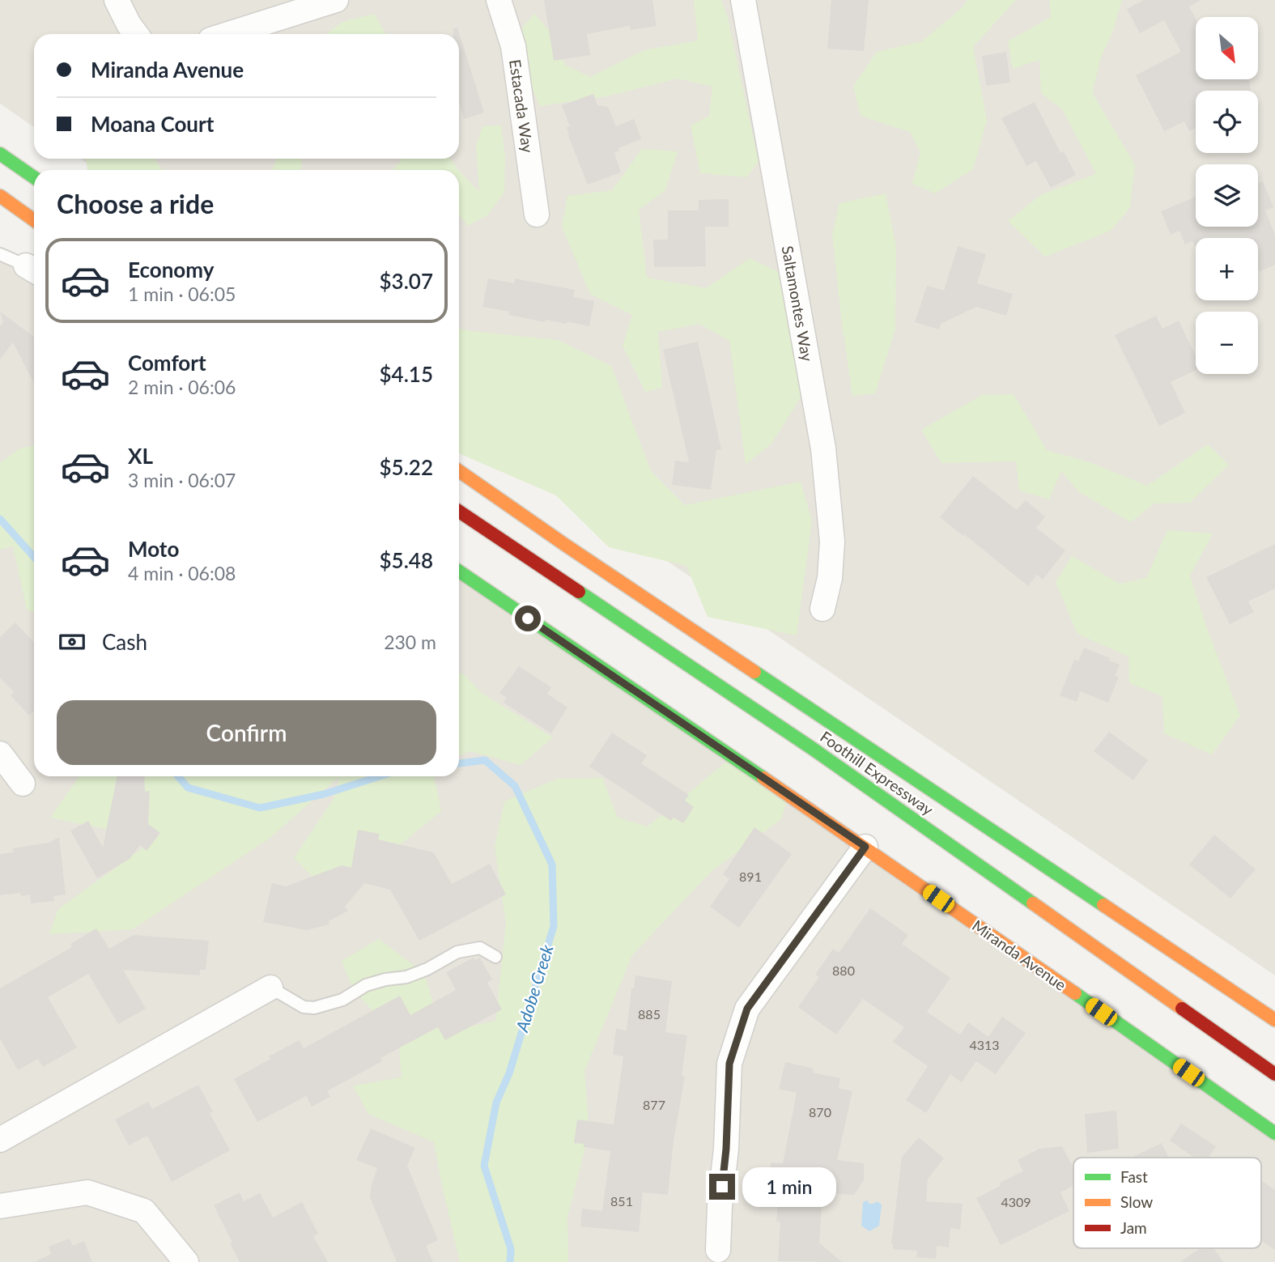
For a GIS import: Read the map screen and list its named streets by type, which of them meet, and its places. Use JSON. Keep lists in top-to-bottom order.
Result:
{
  "streets": {
    "main road": ["Foothill Expressway", "Miranda Avenue"],
    "street": ["Estacada Way", "Saltamontes Way"]
  },
  "water": ["Adobe Creek"],
  "house_numbers": [
    "891",
    "880",
    "885",
    "4313",
    "877",
    "870",
    "851",
    "4309"
  ],
  "legend": ["Fast", "Slow", "Jam"],
  "north": "bottom right",
  "page": {
    "map_buttons": ["+", "−"],
    "banner": ["Miranda Avenue", "Moana Court"],
    "heading": "Choose a ride",
    "list": [
      {
        "name": "Economy",
        "note": "1 min · 06:05",
        "value": "$3.07"
      },
      {
        "name": "Comfort",
        "note": "2 min · 06:06",
        "value": "$4.15"
      },
      {
        "name": "XL",
        "note": "3 min · 06:07",
        "value": "$5.22"
      },
      {
        "name": "Moto",
        "note": "4 min · 06:08",
        "value": "$5.48"
      }
    ],
    "pay": ["Cash", "230 m"],
    "buttons": "Confirm",
    "bubble": "1 min"
  }
}
